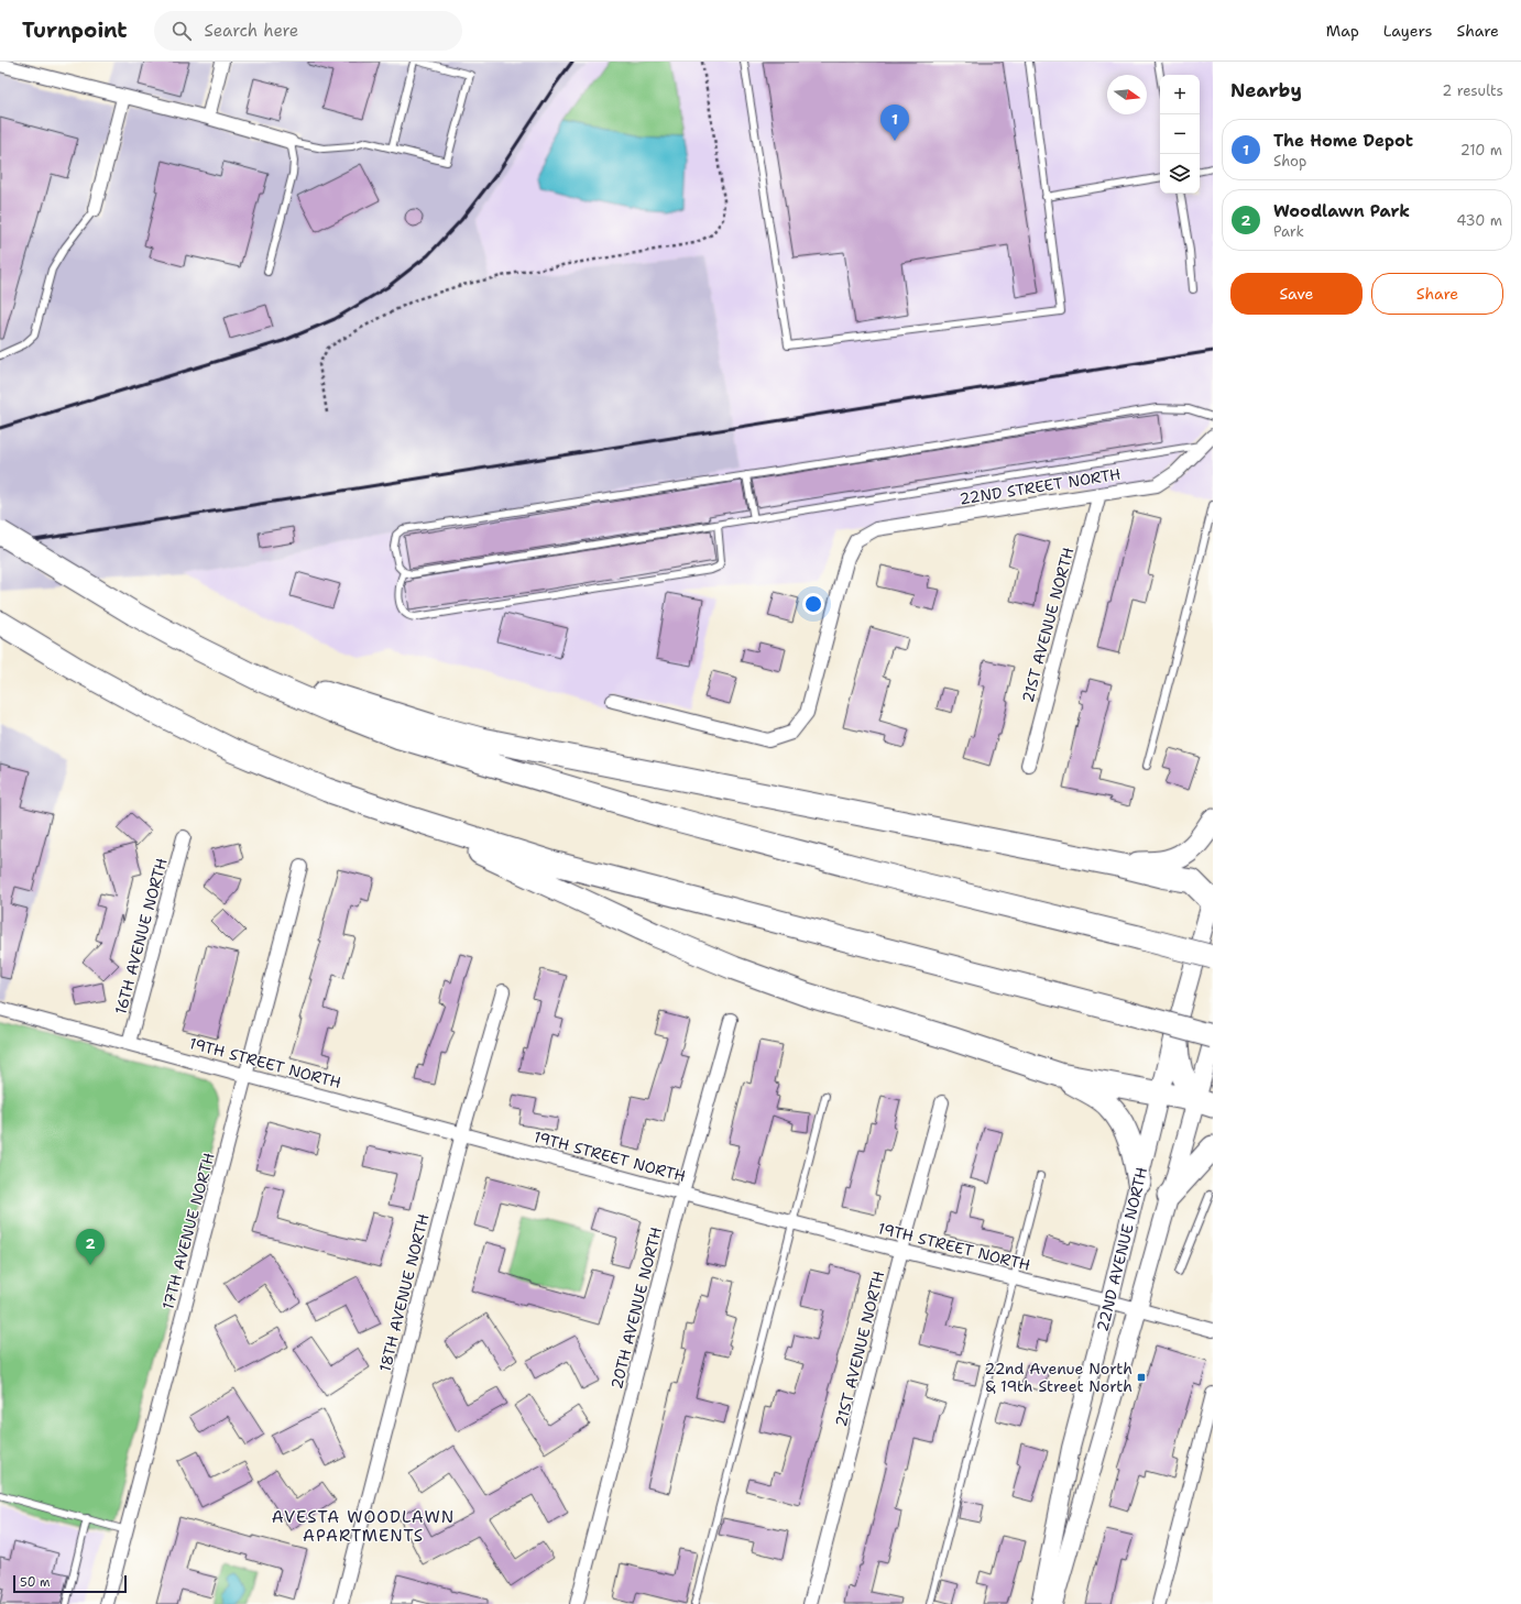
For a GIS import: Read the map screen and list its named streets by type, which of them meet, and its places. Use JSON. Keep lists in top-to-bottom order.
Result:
{
  "streets": {
    "main road": ["22ND AVENUE NORTH"],
    "street": [
      "22ND STREET NORTH",
      "21ST AVENUE NORTH",
      "16TH AVENUE NORTH",
      "19TH STREET NORTH",
      "17TH AVENUE NORTH",
      "18TH AVENUE NORTH",
      "20TH AVENUE NORTH"
    ]
  },
  "crossings": [
    ["22ND STREET NORTH", "21ST AVENUE NORTH"],
    ["21ST AVENUE NORTH", "19TH STREET NORTH"],
    ["16TH AVENUE NORTH", "19TH STREET NORTH"],
    ["19TH STREET NORTH", "17TH AVENUE NORTH"],
    ["19TH STREET NORTH", "22ND AVENUE NORTH"],
    ["19TH STREET NORTH", "18TH AVENUE NORTH"],
    ["19TH STREET NORTH", "20TH AVENUE NORTH"]
  ],
  "districts": ["AVESTA WOODLAWN APARTMENTS"],
  "places": {
    "transit": ["22nd Avenue North & 19th Street North"]
  },
  "scale_bar": "50 m",
  "north": "right",
  "page": {
    "header": "Turnpoint",
    "search": "Search here",
    "nav": ["Map", "Layers", "Share"],
    "heading": ["Nearby", "2 results"],
    "map_buttons": ["+", "−"],
    "pins": ["1", "2"],
    "list": [
      {
        "mark": "1",
        "name": "The Home Depot",
        "note": "Shop",
        "value": "210 m"
      },
      {
        "mark": "2",
        "name": "Woodlawn Park",
        "note": "Park",
        "value": "430 m"
      }
    ],
    "buttons": ["Save", "Share"],
    "scale": "50 m"
  }
}
